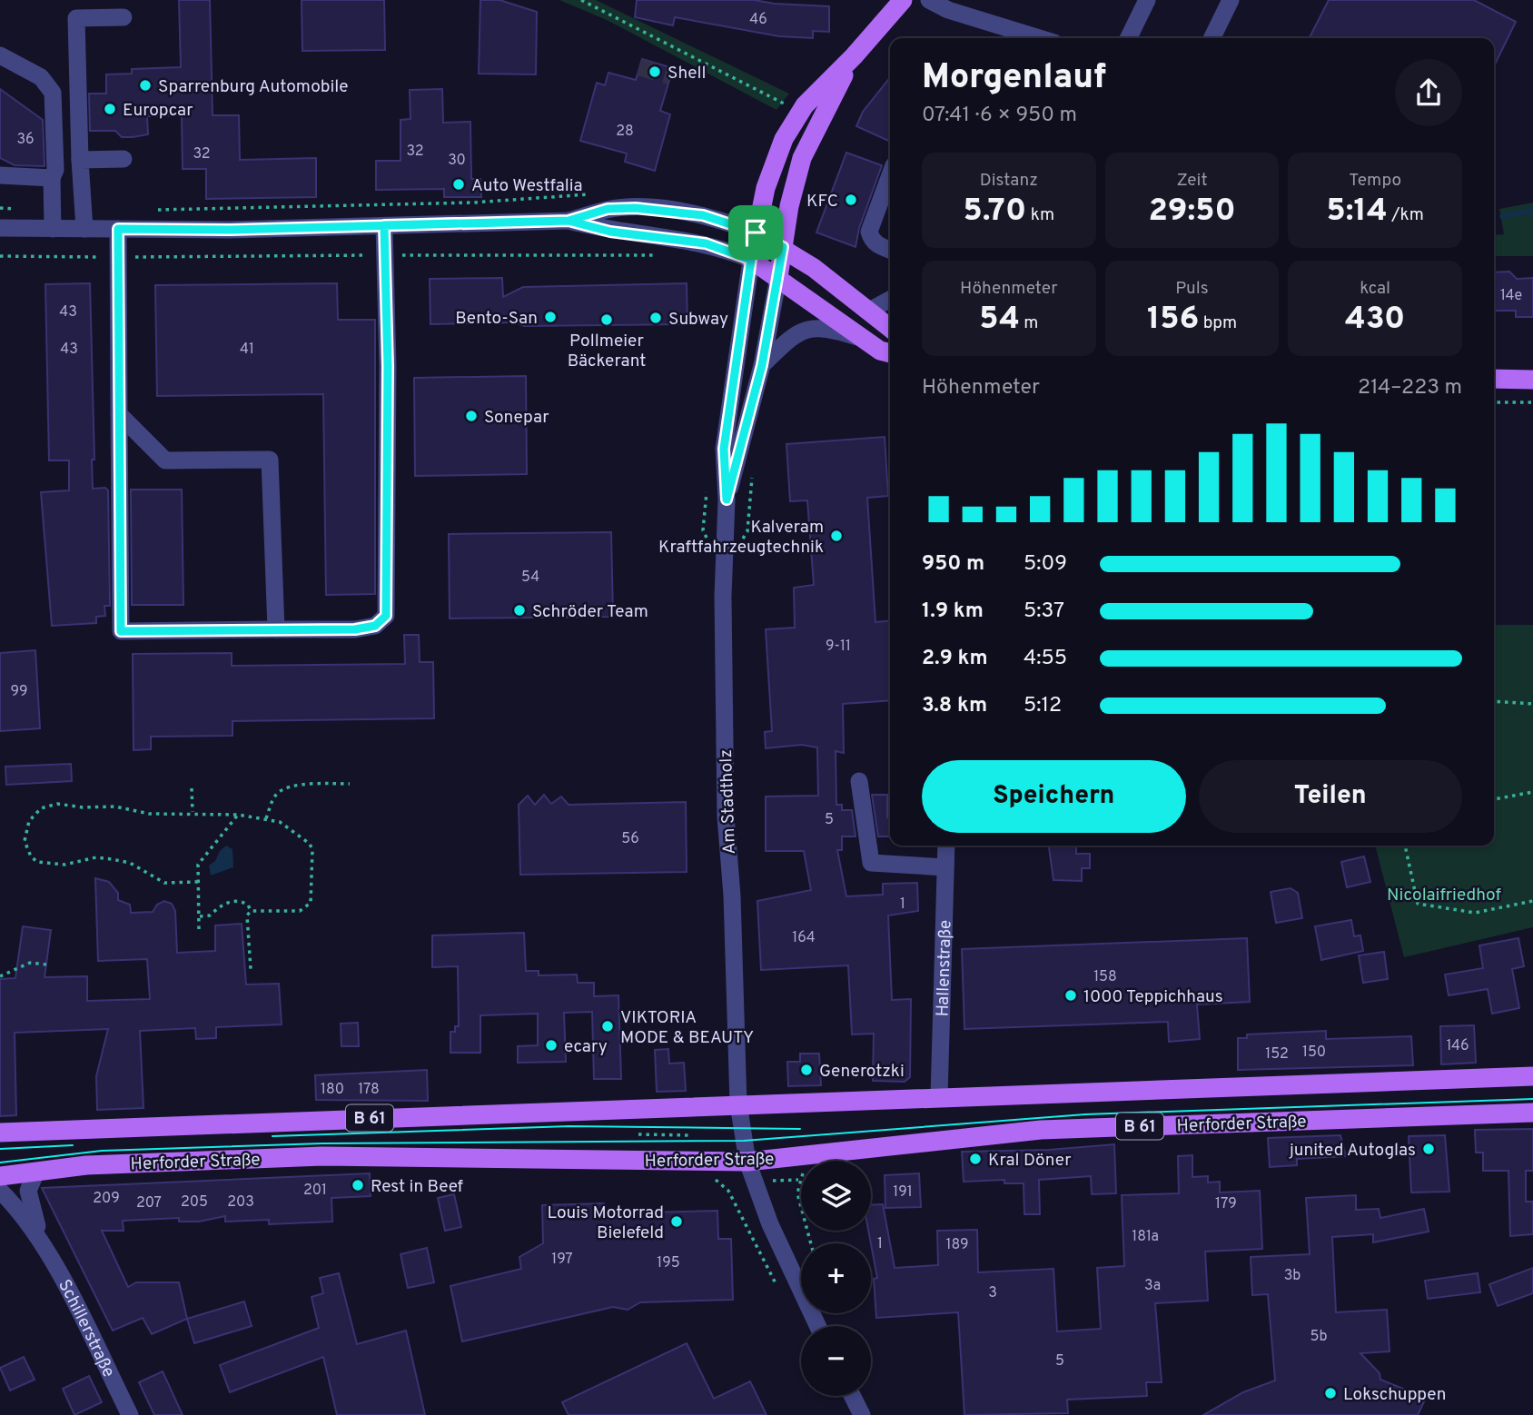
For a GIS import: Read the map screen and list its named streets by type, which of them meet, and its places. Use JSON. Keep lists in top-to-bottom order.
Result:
{
  "streets": {
    "main road": ["Am Stadtholz", "B 61", "Herforder Straße"],
    "street": ["Hallenstraße", "Schillerstraße"]
  },
  "crossings": [
    ["Am Stadtholz", "Herforder Straße"],
    ["Hallenstraße", "Herforder Straße"],
    ["Herforder Straße", "Schillerstraße"]
  ],
  "parks": ["Nicolaifriedhof"],
  "places": [
    "Shell",
    "Sparrenburg Automobile",
    "Europcar",
    "Auto Westfalia",
    "KFC",
    "Bento-San",
    "Subway",
    "Pollmeier Bäckerant",
    "Sonepar",
    "Kalveram Kraftfahrzeugtechnik",
    "Schröder Team",
    "1000 Teppichhaus",
    "VIKTORIA MODE & BEAUTY",
    "ecary",
    "Generotzki",
    "junited Autoglas",
    "Kral Döner",
    "Rest in Beef",
    "Louis Motorrad Bielefeld",
    "Lokschuppen"
  ],
  "house_numbers": [
    "46",
    "28",
    "36",
    "32",
    "32",
    "30",
    "14e",
    "43",
    "43",
    "41",
    "54",
    "9-11",
    "99",
    "5",
    "56",
    "1",
    "164",
    "158",
    "146",
    "150",
    "152",
    "180",
    "178",
    "201",
    "191",
    "209",
    "205",
    "203",
    "207",
    "179",
    "181a",
    "1",
    "189",
    "197",
    "195",
    "3b",
    "3a",
    "3",
    "5b",
    "5"
  ],
  "page": {
    "heading": ["Morgenlauf", "07:41 · 6 × 950 m"],
    "stats": [
      ["Distanz", "5.70 km"],
      ["Zeit", "29:50"],
      ["Tempo", "5:14 /km"],
      ["Höhenmeter", "54 m"],
      ["Puls", "156 bpm"],
      ["kcal", "430"]
    ],
    "chart": ["Höhenmeter", "214–223 m"],
    "list": [
      {
        "name": "950 m",
        "note": "5:09"
      },
      {
        "name": "1.9 km",
        "note": "5:37"
      },
      {
        "name": "2.9 km",
        "note": "4:55"
      },
      {
        "name": "3.8 km",
        "note": "5:12"
      }
    ],
    "buttons": ["Speichern", "Teilen"],
    "map_buttons": ["+", "−"]
  }
}
